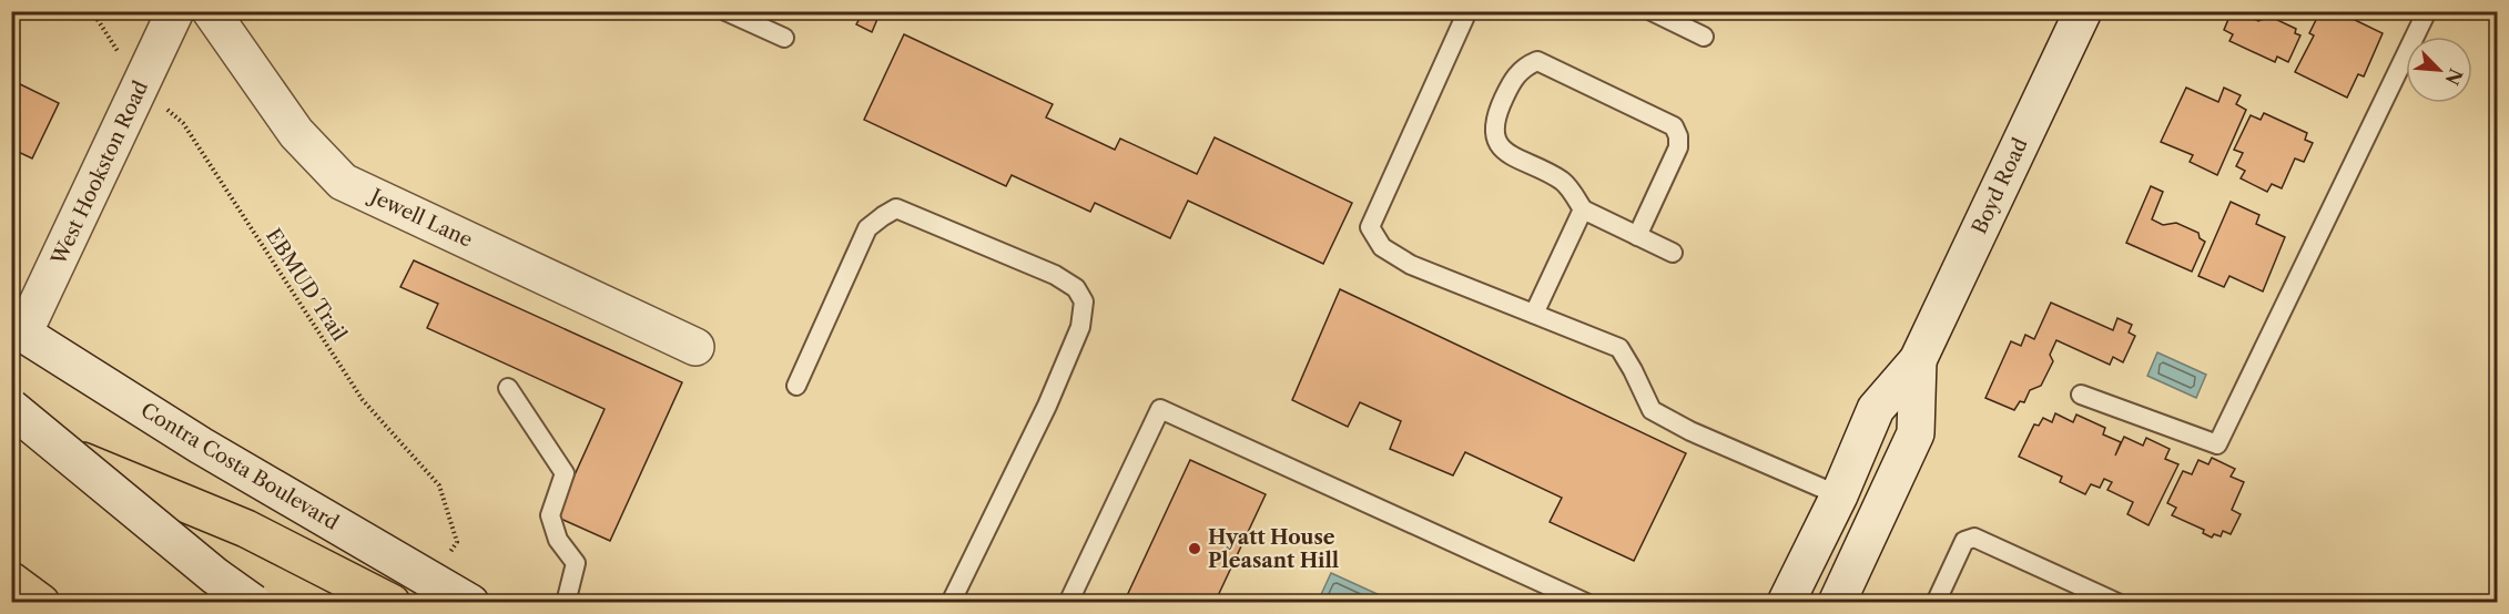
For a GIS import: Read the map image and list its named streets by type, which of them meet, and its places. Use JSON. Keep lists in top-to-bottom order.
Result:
{
  "streets": {
    "street": [
      "West Hookston Road",
      "Boyd Road",
      "Jewell Lane",
      "Contra Costa Boulevard"
    ],
    "path": ["EBMUD Trail"]
  },
  "crossings": [
    ["West Hookston Road", "EBMUD Trail"],
    ["West Hookston Road", "Contra Costa Boulevard"],
    ["EBMUD Trail", "Contra Costa Boulevard"]
  ],
  "places": ["Hyatt House Pleasant Hill"],
  "north": "bottom right"
}
